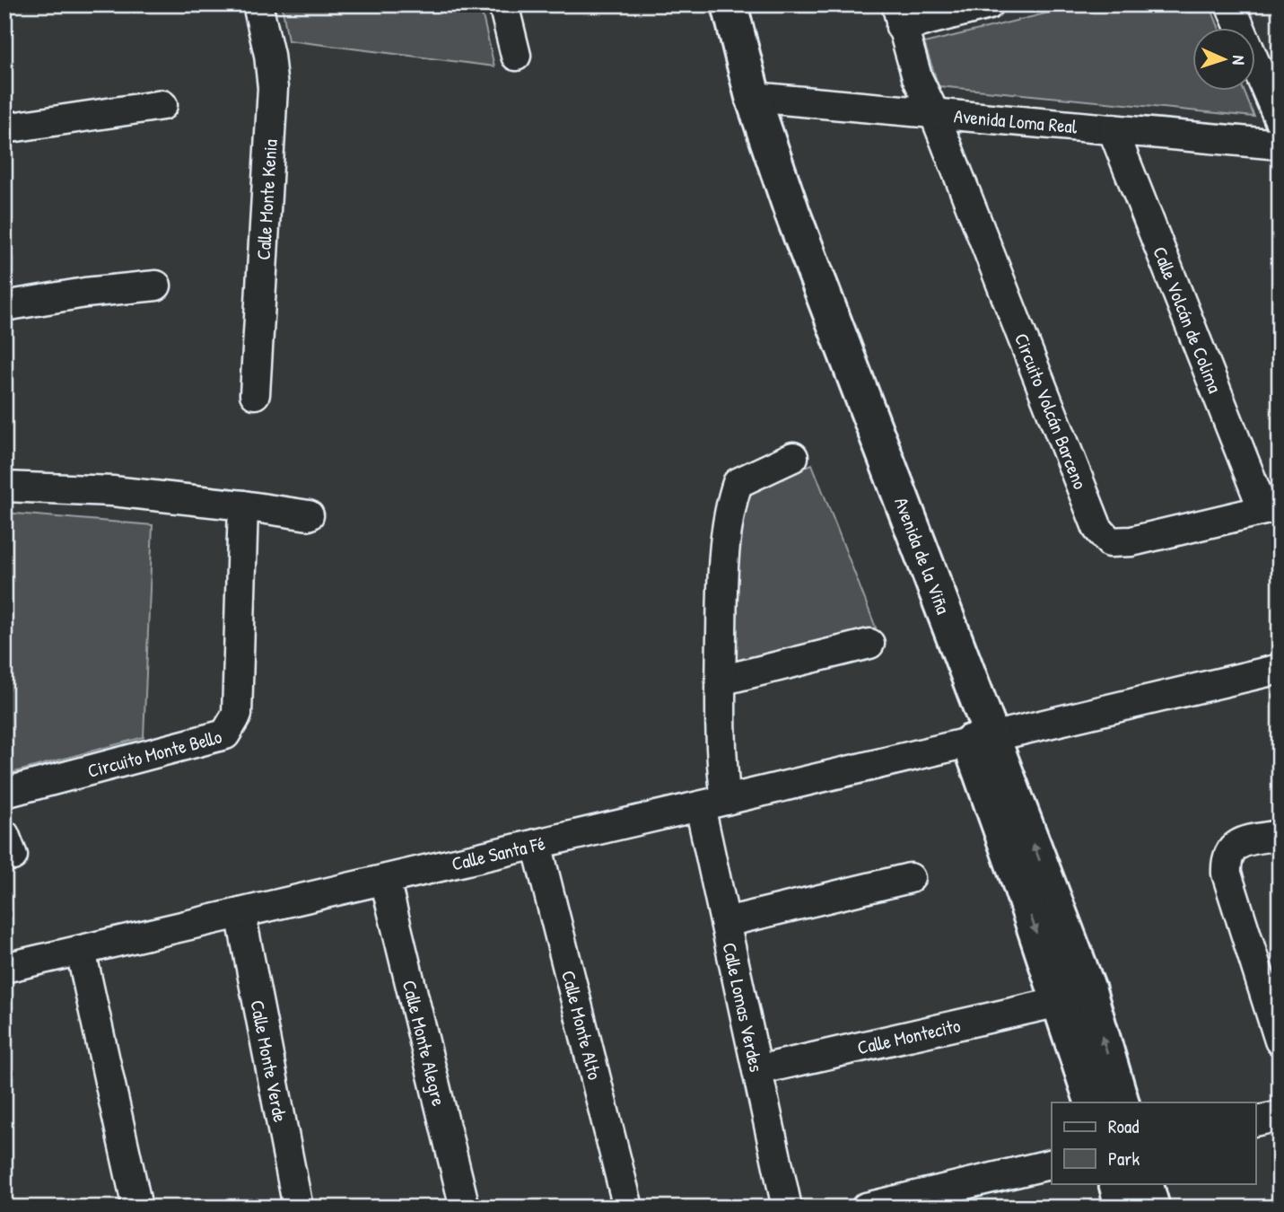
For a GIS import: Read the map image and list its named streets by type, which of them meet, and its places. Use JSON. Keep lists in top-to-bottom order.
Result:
{
  "streets": {
    "street": [
      "Avenida Loma Real",
      "Calle Monte Kenia",
      "Calle Volcán de Colima",
      "Circuito Volcán Barceno",
      "Avenida de la Viña",
      "Circuito Monte Bello",
      "Calle Santa Fé",
      "Calle Lomas Verdes",
      "Calle Monte Alto",
      "Calle Montecito",
      "Calle Monte Alegre",
      "Calle Monte Verde"
    ]
  },
  "crossings": [
    ["Avenida Loma Real", "Calle Volcán de Colima"],
    ["Avenida Loma Real", "Circuito Volcán Barceno"],
    ["Avenida Loma Real", "Avenida de la Viña"],
    ["Calle Volcán de Colima", "Circuito Volcán Barceno"],
    ["Avenida de la Viña", "Calle Santa Fé"],
    ["Avenida de la Viña", "Calle Montecito"],
    ["Calle Santa Fé", "Calle Lomas Verdes"],
    ["Calle Santa Fé", "Calle Monte Alto"],
    ["Calle Santa Fé", "Calle Monte Alegre"],
    ["Calle Santa Fé", "Calle Monte Verde"],
    ["Calle Lomas Verdes", "Calle Montecito"]
  ],
  "legend": ["Road", "Park"],
  "north": "right"
}
